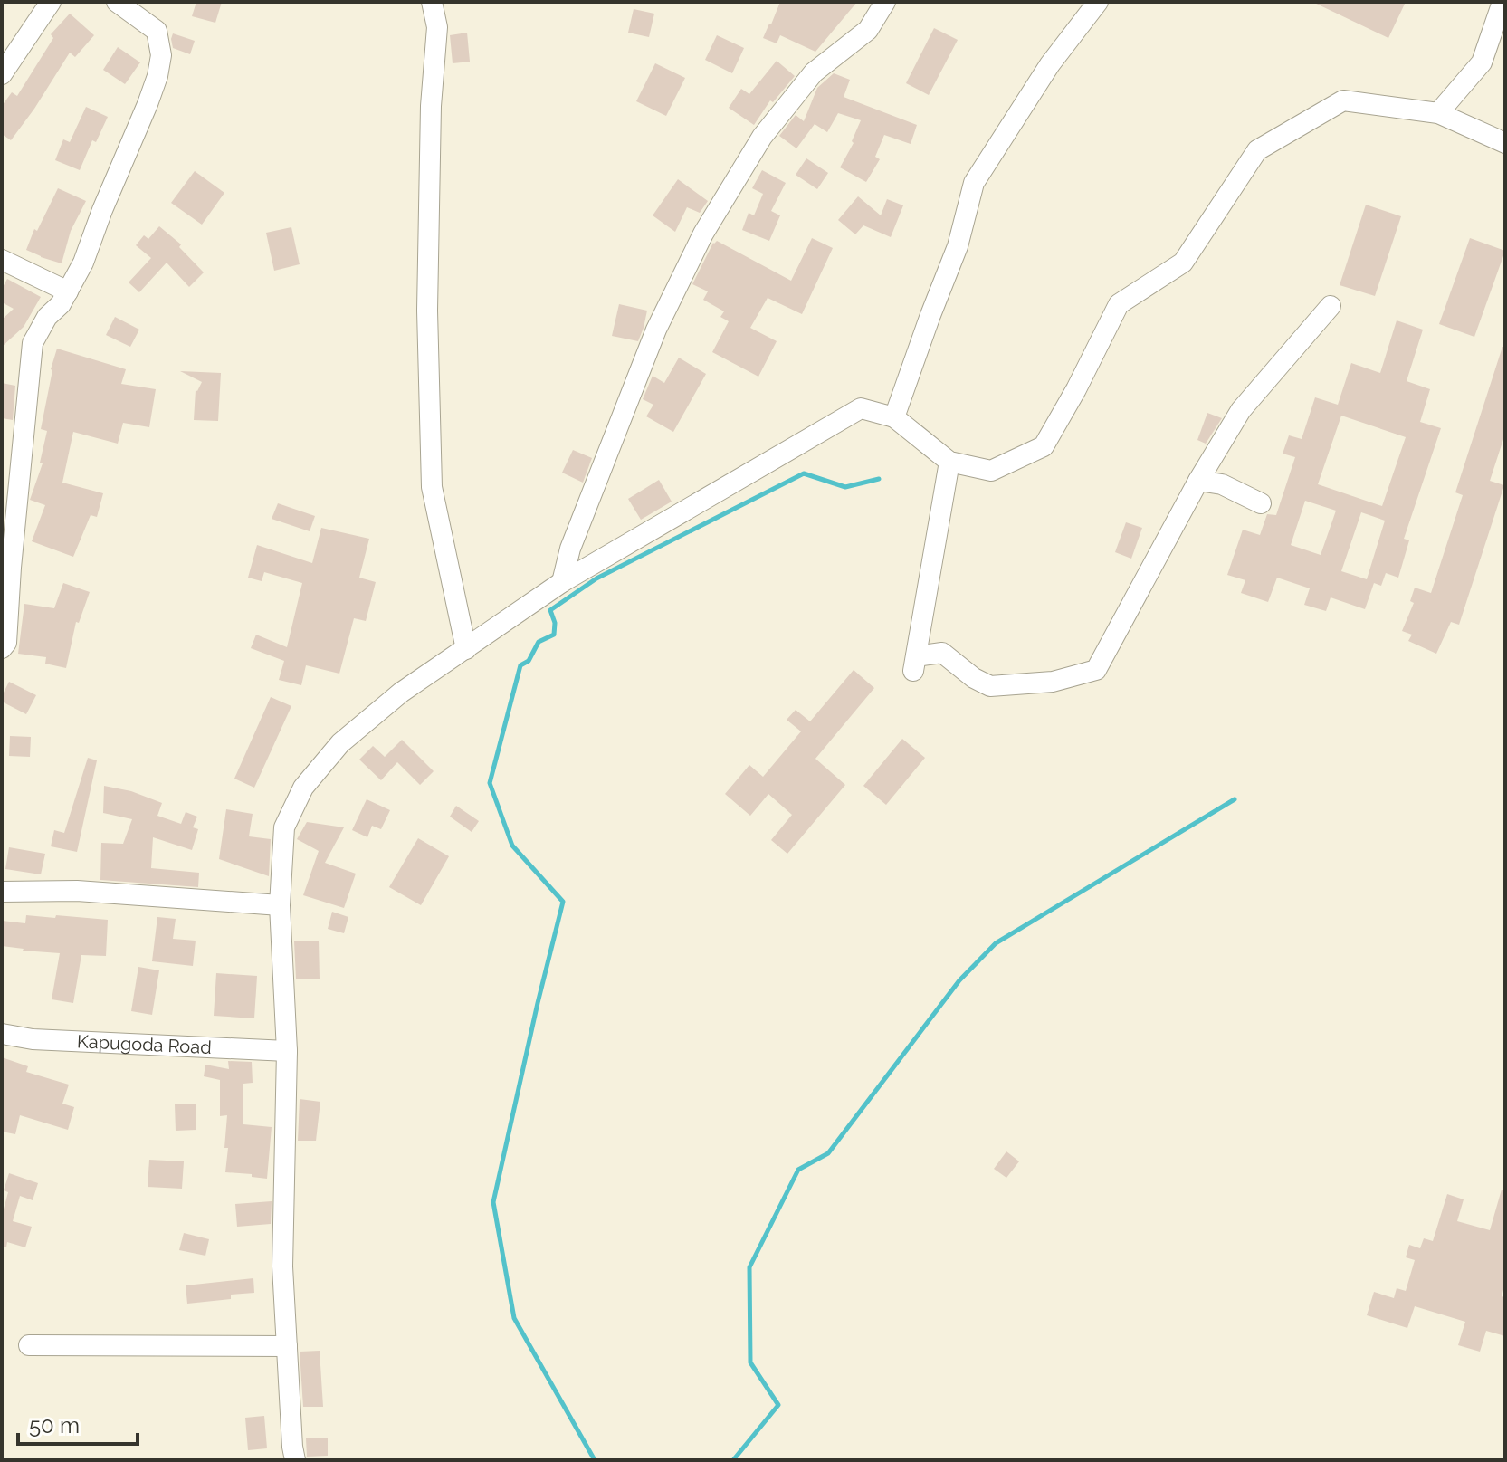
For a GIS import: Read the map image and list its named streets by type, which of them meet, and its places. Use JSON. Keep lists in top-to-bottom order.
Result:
{
  "streets": {
    "street": ["Kapugoda Road"]
  },
  "scale_bar": "50 m"
}
